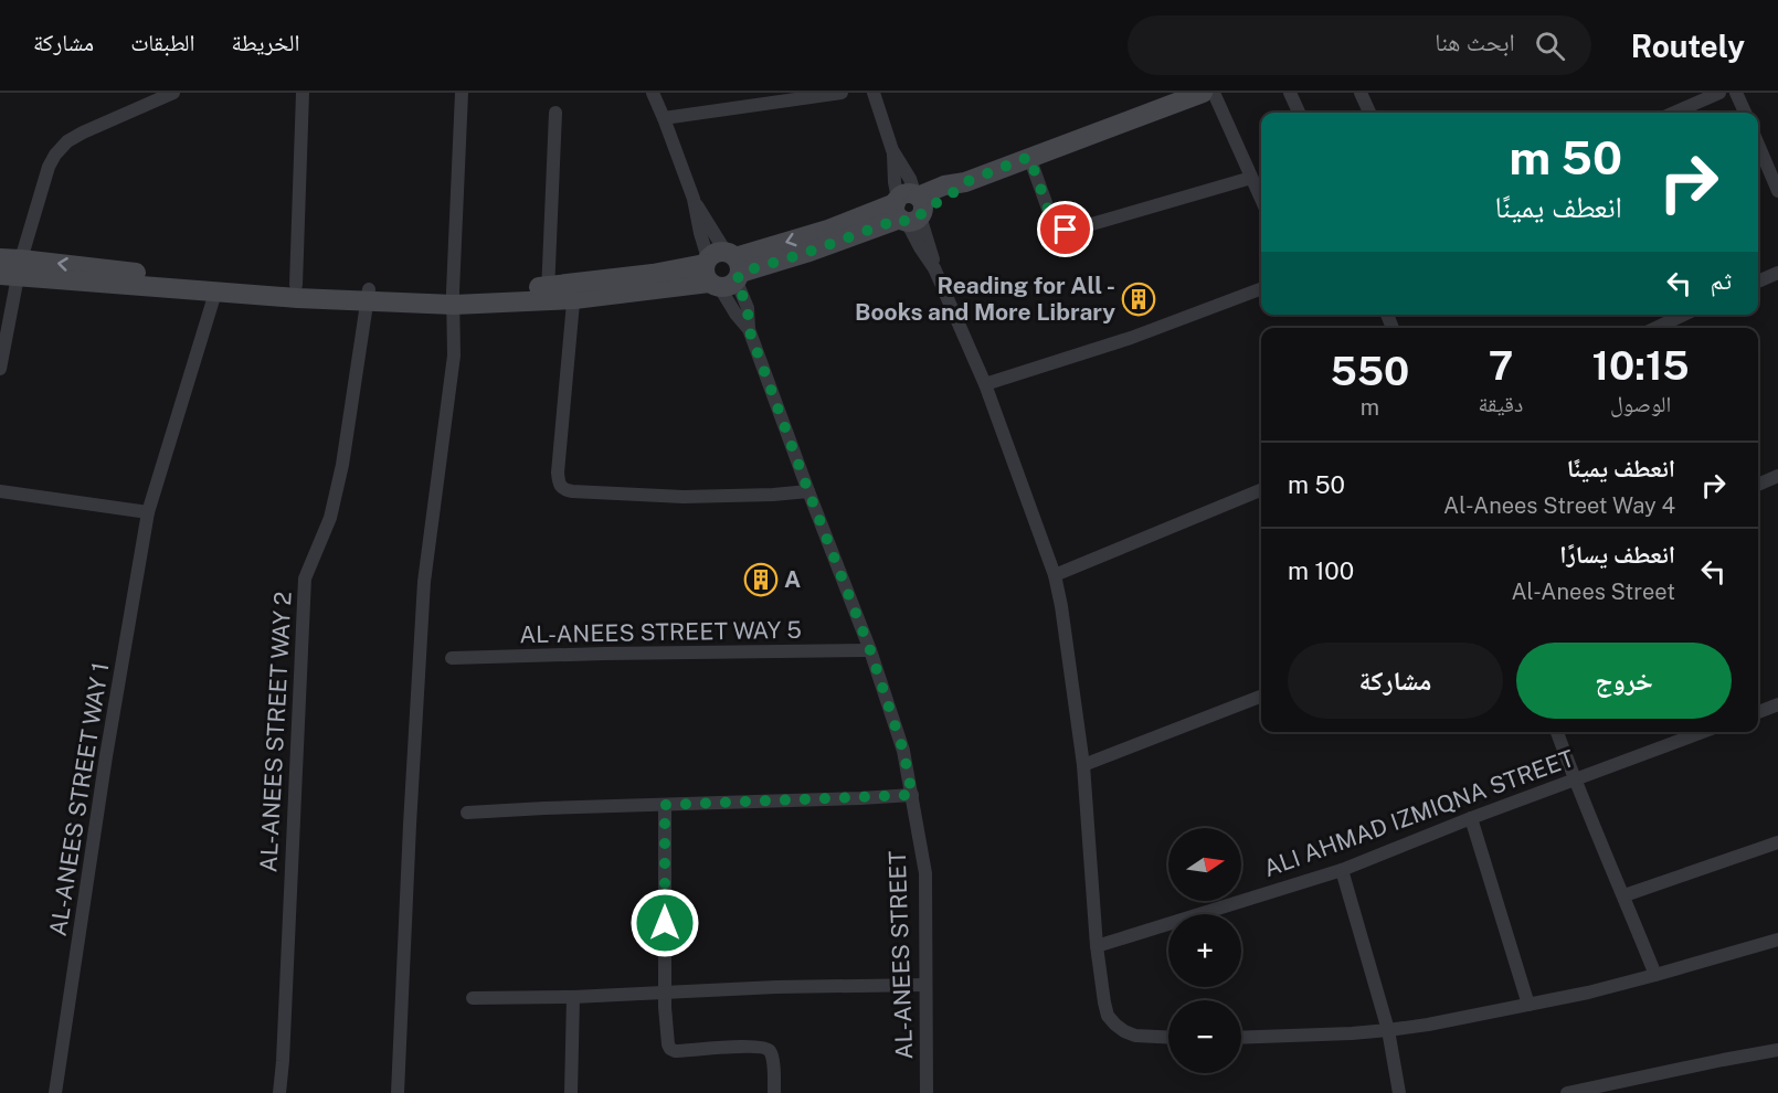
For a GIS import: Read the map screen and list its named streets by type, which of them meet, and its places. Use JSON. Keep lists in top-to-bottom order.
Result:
{
  "streets": {
    "street": [
      "AL-ANEES STREET WAY 5",
      "AL-ANEES STREET WAY 2",
      "AL-ANEES STREET WAY 1",
      "ALI AHMAD IZMIQNA STREET",
      "AL-ANEES STREET"
    ]
  },
  "crossings": [
    ["AL-ANEES STREET WAY 5", "AL-ANEES STREET"]
  ],
  "places": {
    "building": ["Reading for All - Books and More Library", "A"]
  },
  "north": "right",
  "page": {
    "header": "Routely",
    "search": "ابحث هنا",
    "nav": ["الخريطة", "الطبقات", "مشاركة"],
    "turn": ["50 m", "انعطف يمينًا"],
    "then": "ثم",
    "eta": [
      "10:15",
      "الوصول",
      "7",
      "دقيقة",
      "550",
      "m"
    ],
    "list": [
      {
        "name": "انعطف يمينًا",
        "note": "Al-Anees Street Way 4",
        "value": "50 m"
      },
      {
        "name": "انعطف يسارًا",
        "note": "Al-Anees Street",
        "value": "100 m"
      }
    ],
    "buttons": ["خروج", "مشاركة"],
    "map_buttons": ["+", "−"]
  }
}
